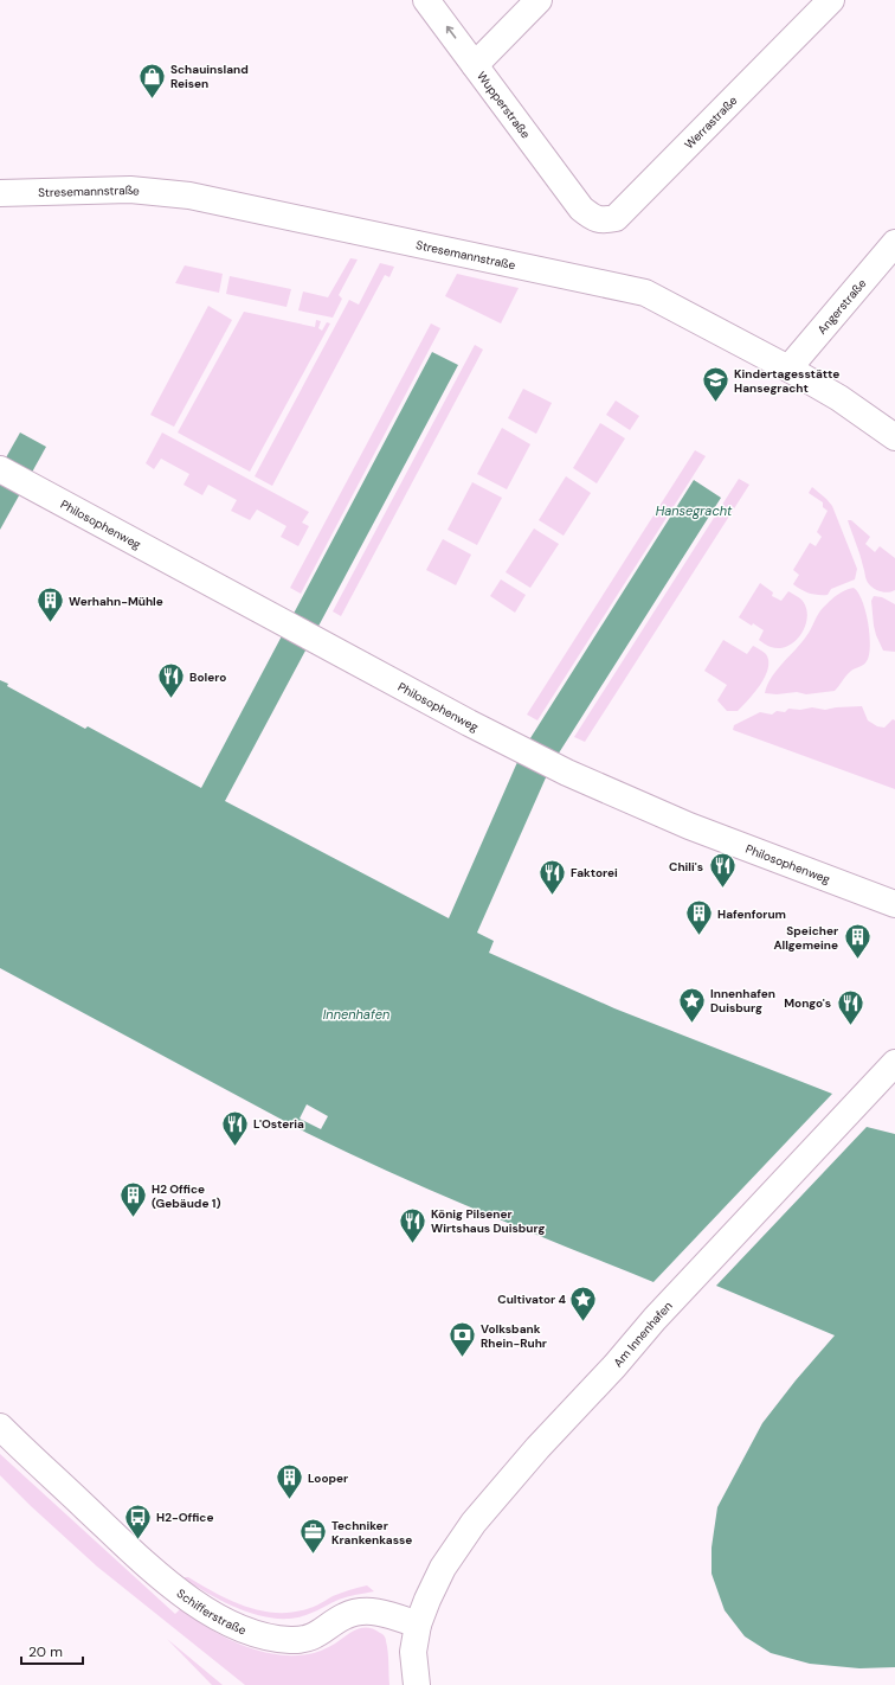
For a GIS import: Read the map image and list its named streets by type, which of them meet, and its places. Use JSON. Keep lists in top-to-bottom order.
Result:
{
  "streets": {
    "street": [
      "Wupperstraße",
      "Werrastraße",
      "Stresemannstraße",
      "Angerstraße",
      "Philosophenweg",
      "Am Innenhafen",
      "Schifferstraße"
    ]
  },
  "crossings": [
    ["Wupperstraße", "Werrastraße"],
    ["Stresemannstraße", "Angerstraße"],
    ["Am Innenhafen", "Schifferstraße"]
  ],
  "water": ["Hansegracht", "Innenhafen"],
  "places": {
    "shop": ["Schauinsland Reisen"],
    "school or university": ["Kindertagesstätte Hansegracht"],
    "building": [
      "Werhahn-Mühle",
      "Hafenforum",
      "Speicher Allgemeine",
      "H2 Office (Gebäude 1)",
      "Looper"
    ],
    "restaurant": [
      "Bolero",
      "Chili's",
      "Faktorei",
      "Mongo's",
      "L'Osteria",
      "König Pilsener Wirtshaus Duisburg"
    ],
    "place": ["Innenhafen Duisburg", "Cultivator 4"],
    "bank": ["Volksbank Rhein-Ruhr"],
    "bus stop": ["H2-Office"],
    "office": ["Techniker Krankenkasse"]
  },
  "scale_bar": "20 m"
}
